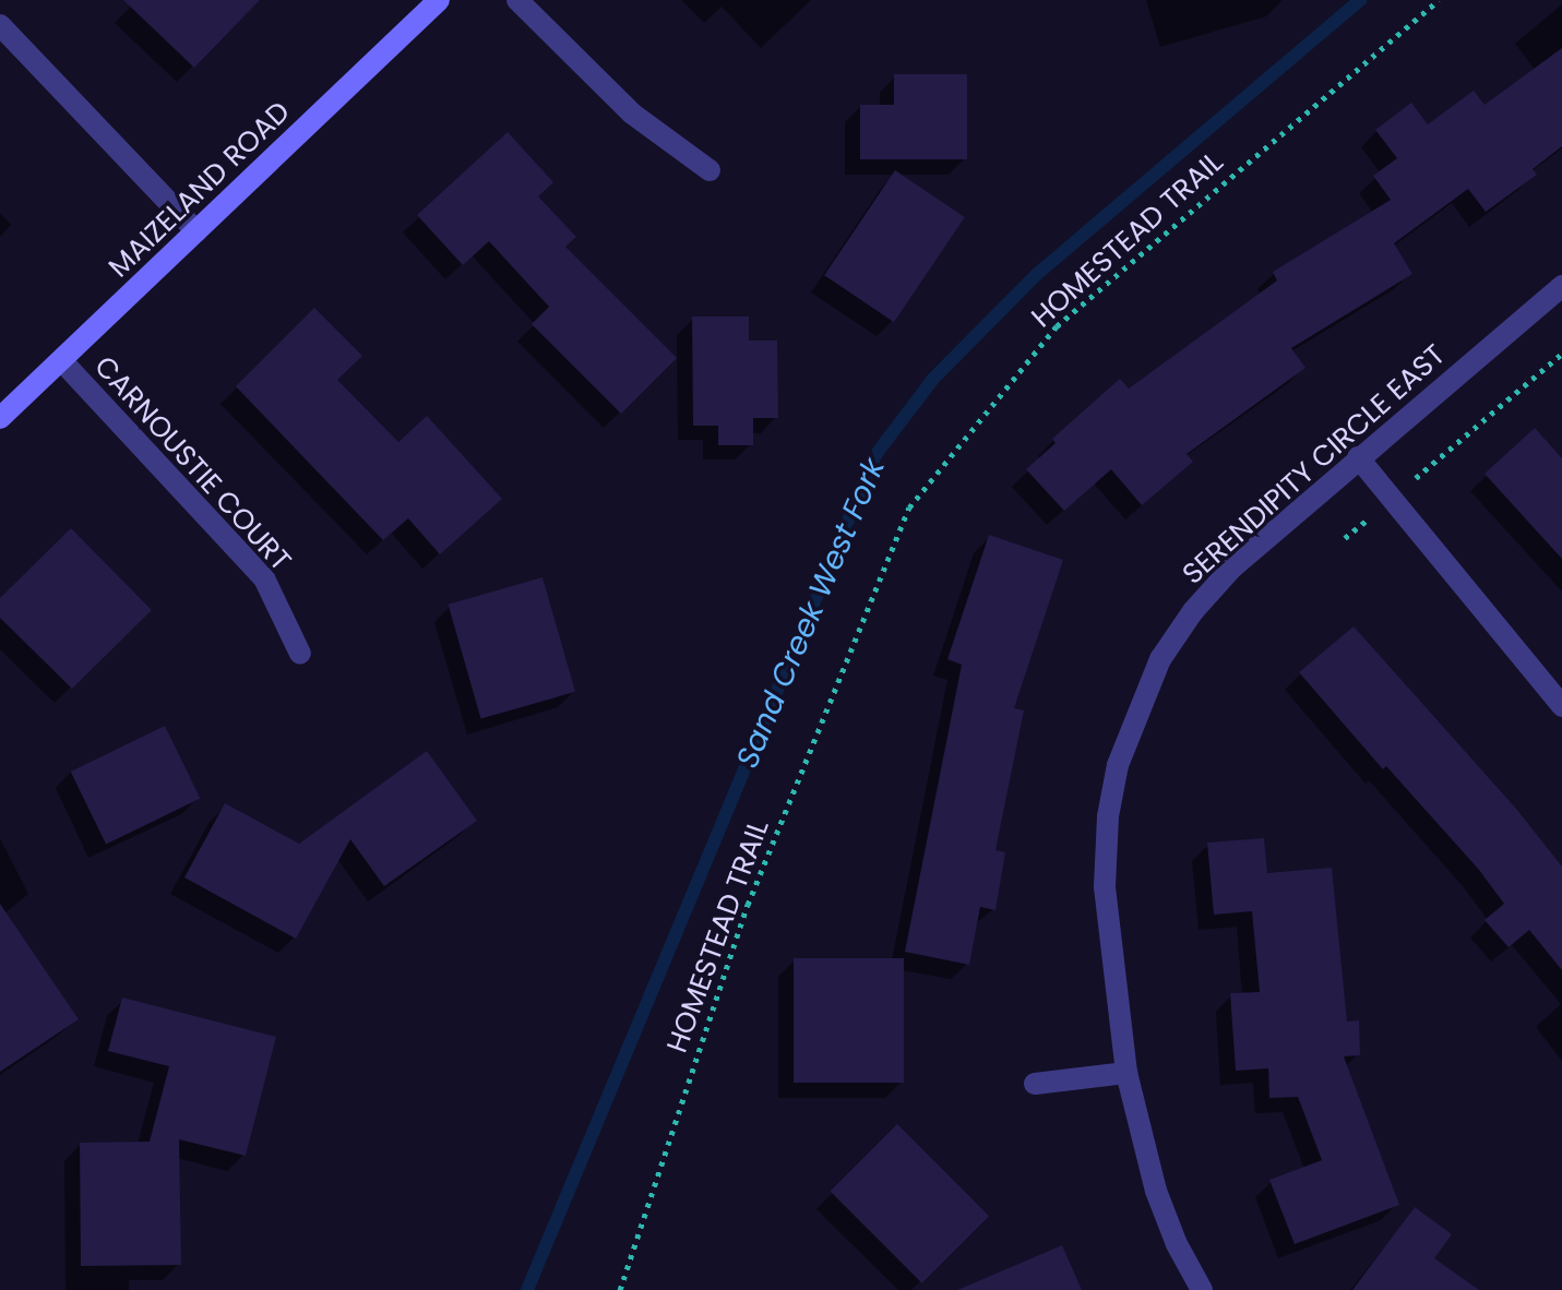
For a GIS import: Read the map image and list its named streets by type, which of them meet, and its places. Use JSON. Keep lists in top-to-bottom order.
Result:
{
  "streets": {
    "main road": ["MAIZELAND ROAD"],
    "street": ["CARNOUSTIE COURT", "SERENDIPITY CIRCLE EAST"],
    "path": ["HOMESTEAD TRAIL"]
  },
  "crossings": [
    ["MAIZELAND ROAD", "CARNOUSTIE COURT"]
  ],
  "water": ["Sand Creek West Fork"]
}
